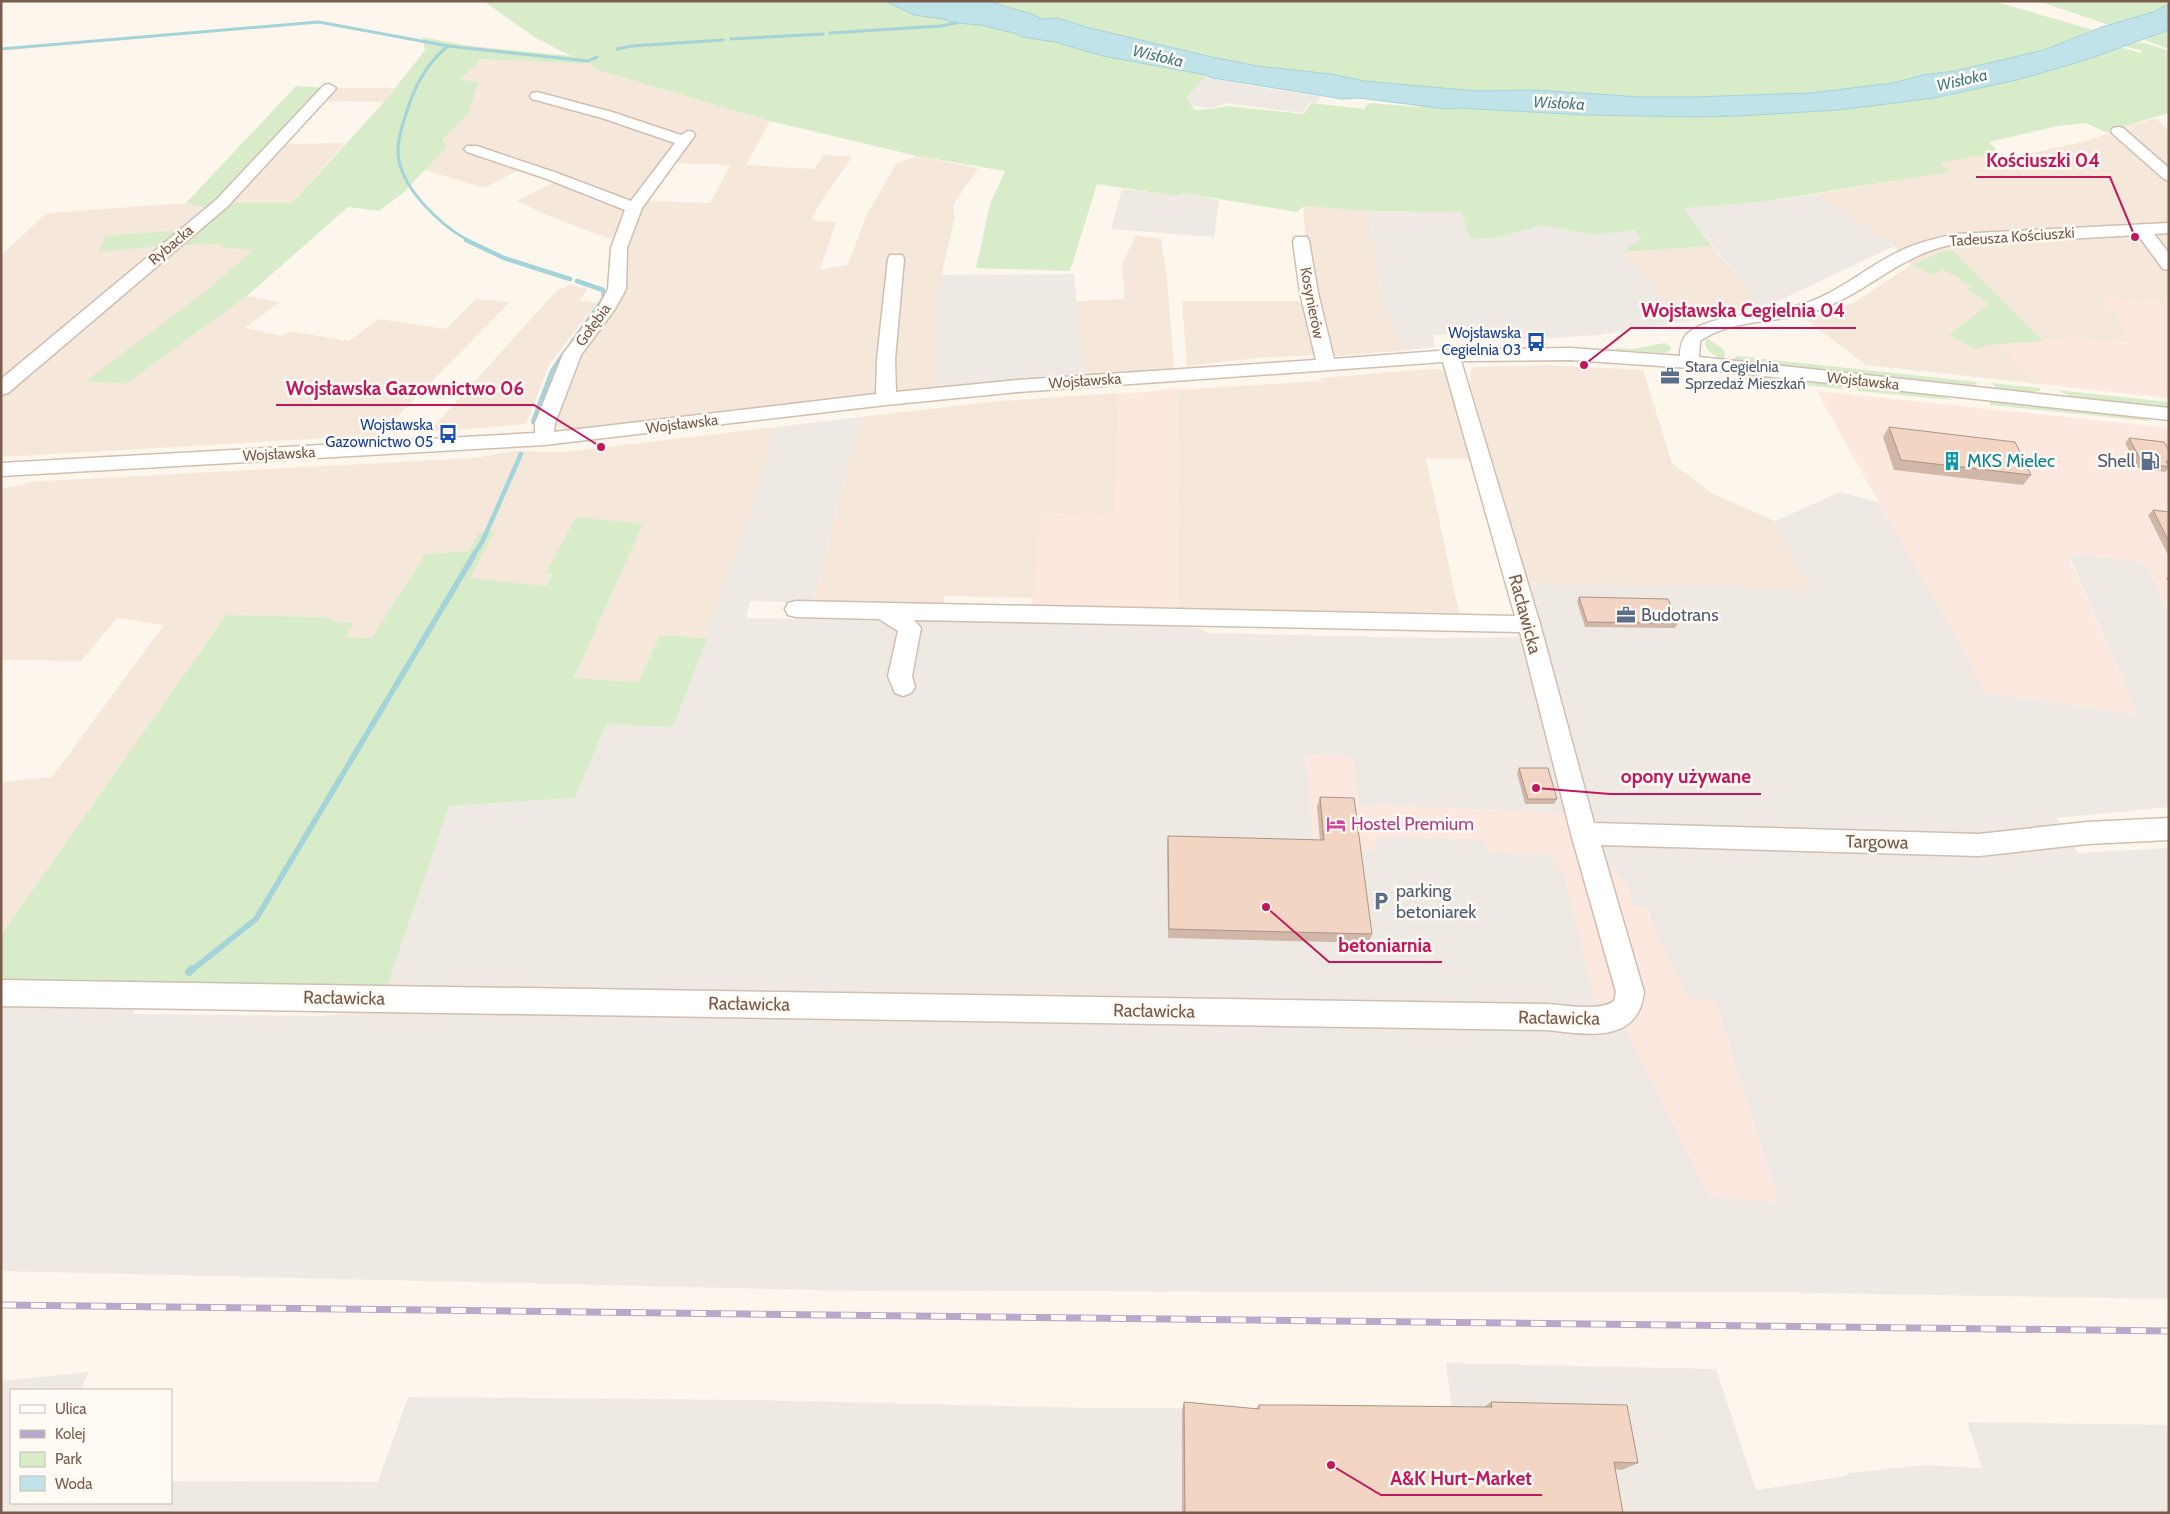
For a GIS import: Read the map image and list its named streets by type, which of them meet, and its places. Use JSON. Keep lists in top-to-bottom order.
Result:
{
  "streets": {
    "street": [
      "Tadeusza Kościuszki",
      "Rybacka",
      "Kosynierów",
      "Gołębia",
      "Wojsławska",
      "Racławicka",
      "Targowa"
    ]
  },
  "crossings": [
    ["Tadeusza Kościuszki", "Wojsławska"],
    ["Kosynierów", "Wojsławska"],
    ["Gołębia", "Wojsławska"],
    ["Wojsławska", "Racławicka"],
    ["Racławicka", "Targowa"]
  ],
  "water": ["Wisłoka"],
  "places": {
    "other": [
      "Kościuszki 04",
      "Wojsławska Cegielnia 04",
      "Wojsławska Gazownictwo 06",
      "opony używane",
      "betoniarnia",
      "A&K Hurt-Market"
    ],
    "bus stop": ["Wojsławska Cegielnia 03", "Wojsławska Gazownictwo 05"],
    "office": ["Stara Cegielnia Sprzedaż Mieszkań", "Budotrans"],
    "building": ["MKS Mielec"],
    "fuel station": ["Shell"],
    "hotel": ["Hostel Premium"],
    "parking": ["parking betoniarek"]
  },
  "legend": [
    "Ulica",
    "Kolej",
    "Park",
    "Woda"
  ]
}
